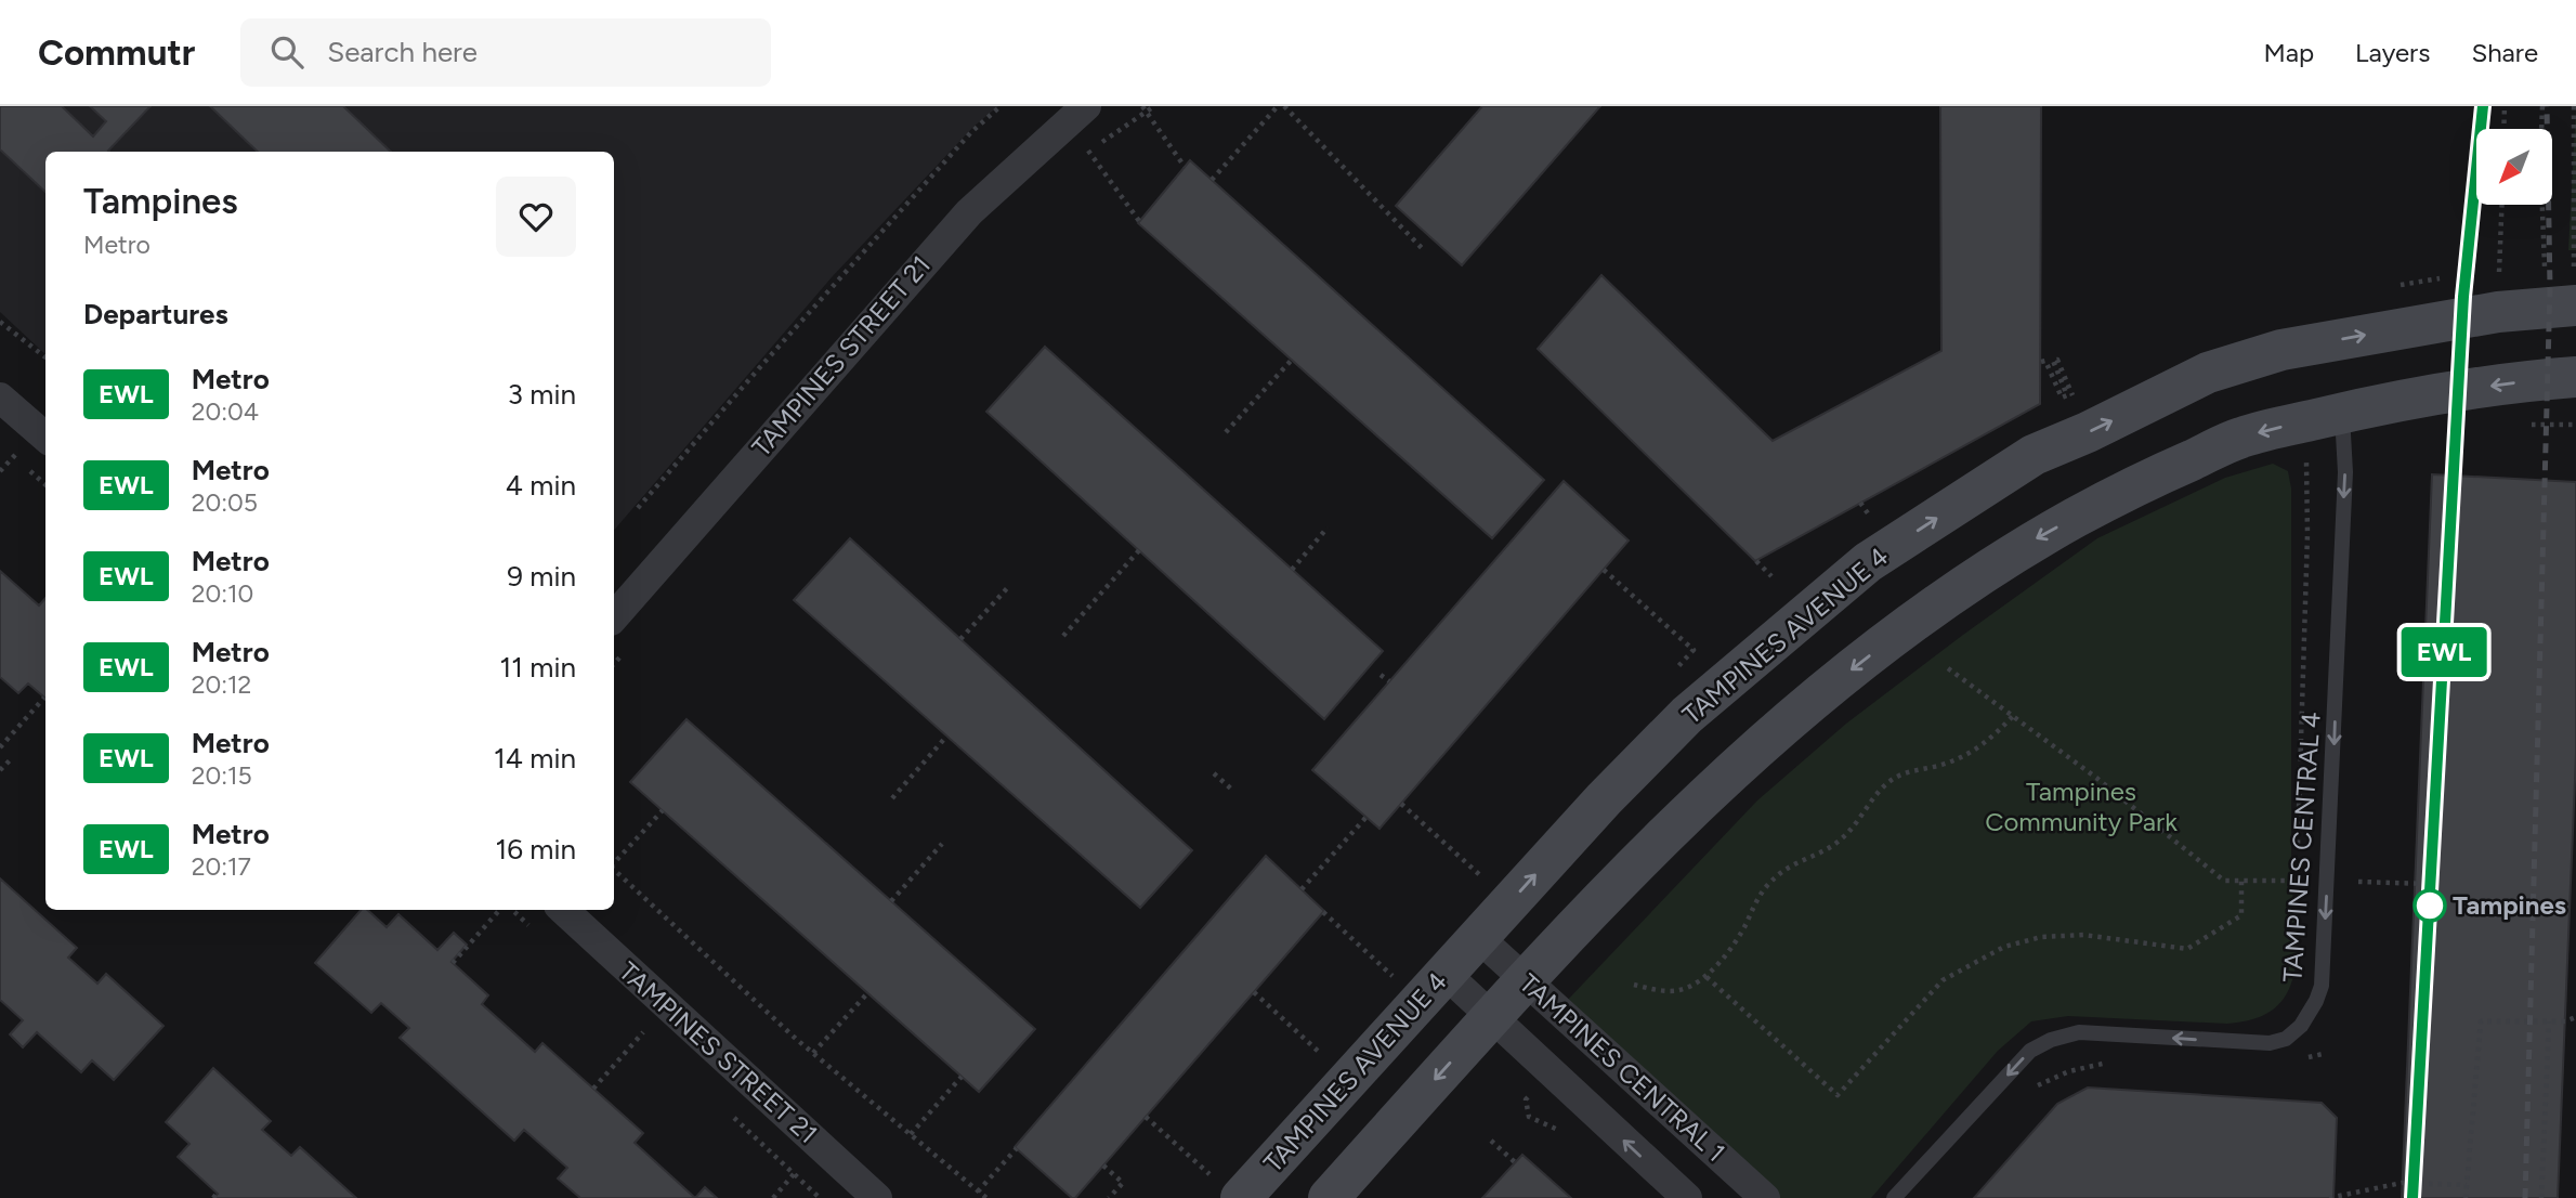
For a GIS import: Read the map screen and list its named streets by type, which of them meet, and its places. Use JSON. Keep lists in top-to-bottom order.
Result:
{
  "streets": {
    "main road": ["TAMPINES AVENUE 4"],
    "street": ["TAMPINES STREET 21", "TAMPINES CENTRAL 1"],
    "lane": ["TAMPINES CENTRAL 4"]
  },
  "crossings": [
    ["TAMPINES AVENUE 4", "TAMPINES CENTRAL 1"]
  ],
  "one_way": ["TAMPINES CENTRAL 4"],
  "parks": ["Tampines Community Park"],
  "places": ["Tampines"],
  "lines": ["metro line EWL"],
  "north": "bottom left",
  "page": {
    "header": "Commutr",
    "search": "Search here",
    "nav": ["Map", "Layers", "Share"],
    "on_map": "EWL",
    "heading": [
      ["Tampines", "Metro"],
      "Departures"
    ],
    "list": [
      {
        "mark": "EWL",
        "name": "Metro",
        "note": "20:04",
        "value": "3 min"
      },
      {
        "mark": "EWL",
        "name": "Metro",
        "note": "20:05",
        "value": "4 min"
      },
      {
        "mark": "EWL",
        "name": "Metro",
        "note": "20:10",
        "value": "9 min"
      },
      {
        "mark": "EWL",
        "name": "Metro",
        "note": "20:12",
        "value": "11 min"
      },
      {
        "mark": "EWL",
        "name": "Metro",
        "note": "20:15",
        "value": "14 min"
      },
      {
        "mark": "EWL",
        "name": "Metro",
        "note": "20:17",
        "value": "16 min"
      }
    ]
  }
}
